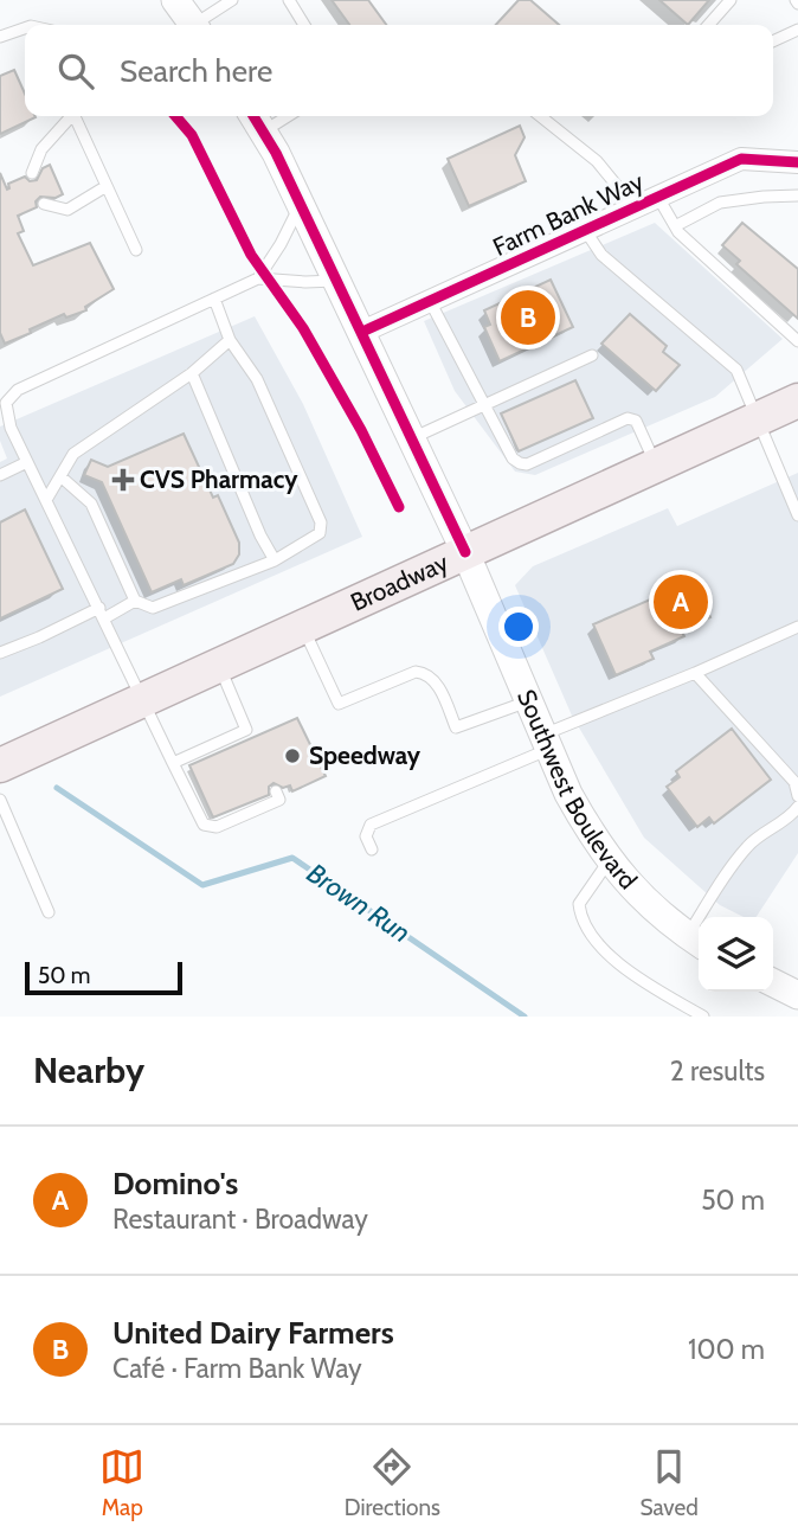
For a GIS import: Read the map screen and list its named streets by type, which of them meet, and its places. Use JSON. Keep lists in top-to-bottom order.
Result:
{
  "streets": {
    "main road": ["Broadway"],
    "street": ["Farm Bank Way", "Southwest Boulevard"]
  },
  "crossings": [
    ["Farm Bank Way", "Southwest Boulevard"],
    ["Broadway", "Southwest Boulevard"]
  ],
  "water": ["Brown Run"],
  "places": {
    "health": ["CVS Pharmacy"],
    "other": ["Speedway"]
  },
  "scale_bar": "50 m",
  "page": {
    "search": "Search here",
    "pins": ["B", "A"],
    "scale": "50 m",
    "heading": ["Nearby", "2 results"],
    "list": [
      {
        "mark": "A",
        "name": "Domino's",
        "note": "Restaurant · Broadway",
        "value": "50 m"
      },
      {
        "mark": "B",
        "name": "United Dairy Farmers",
        "note": "Café · Farm Bank Way",
        "value": "100 m"
      }
    ],
    "nav": ["Map", "Directions", "Saved"]
  }
}
